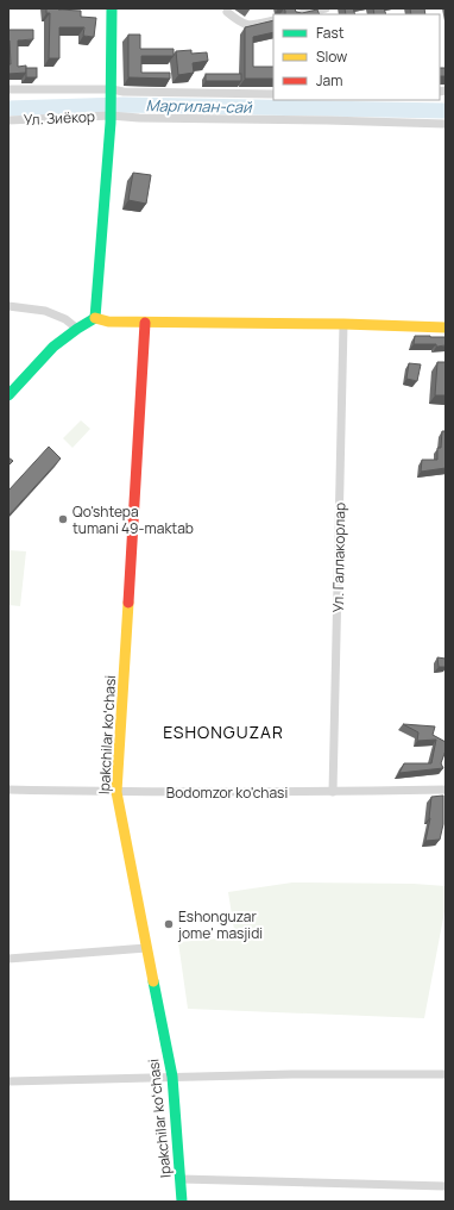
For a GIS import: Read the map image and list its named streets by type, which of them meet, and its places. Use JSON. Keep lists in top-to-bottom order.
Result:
{
  "streets": {
    "street": [
      "Ул. Зиёкор",
      "Ул. Галлакорлар",
      "Ipakchilar koʻchasi",
      "Bodomzor ko'chasi"
    ]
  },
  "crossings": [
    ["Ул. Галлакорлар", "Bodomzor ko'chasi"],
    ["Ipakchilar koʻchasi", "Bodomzor ko'chasi"]
  ],
  "districts": ["ESHONGUZAR"],
  "water": ["Маргилан-сай"],
  "places": ["Qo'shtepa tumani 49-maktab", "Eshonguzar jome' masjidi"],
  "legend": ["Fast", "Slow", "Jam"]
}
